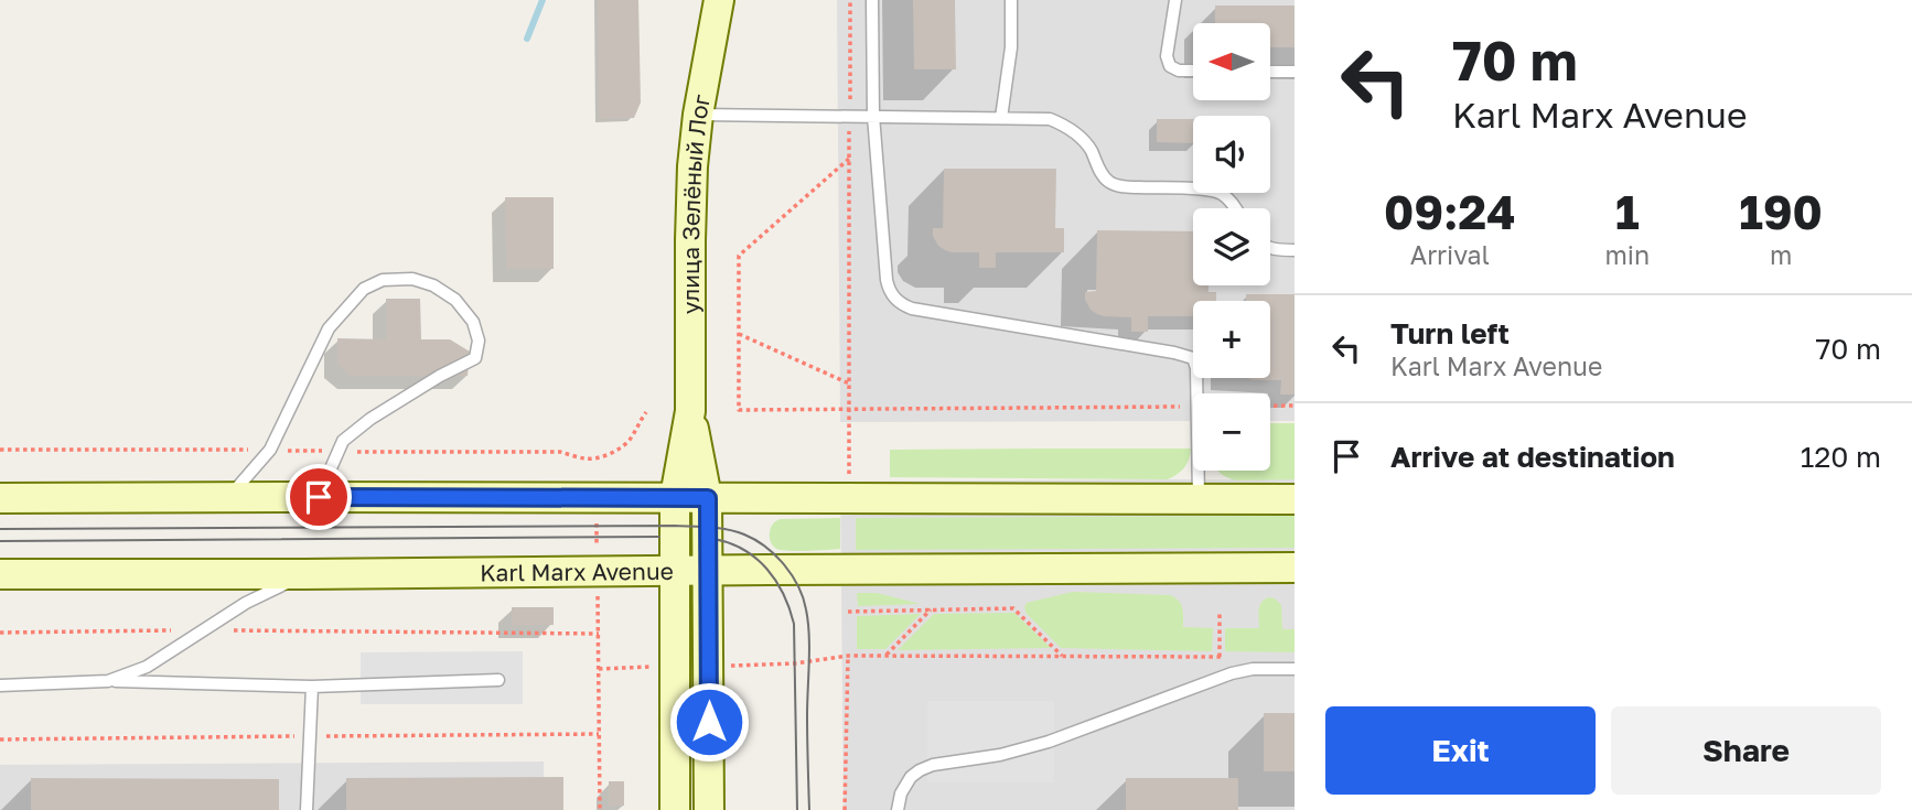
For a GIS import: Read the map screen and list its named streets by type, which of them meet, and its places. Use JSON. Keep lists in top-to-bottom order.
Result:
{
  "streets": {
    "main road": ["улица Зелёный Лог", "Karl Marx Avenue"]
  },
  "north": "left",
  "page": {
    "turn": ["70 m", "Karl Marx Avenue"],
    "map_buttons": ["+", "−"],
    "eta": [
      "09:24",
      "Arrival",
      "1",
      "min",
      "190",
      "m"
    ],
    "list": [
      {
        "name": "Turn left",
        "note": "Karl Marx Avenue",
        "value": "70 m"
      },
      {
        "name": "Arrive at destination",
        "value": "120 m"
      }
    ],
    "buttons": ["Exit", "Share"]
  }
}
